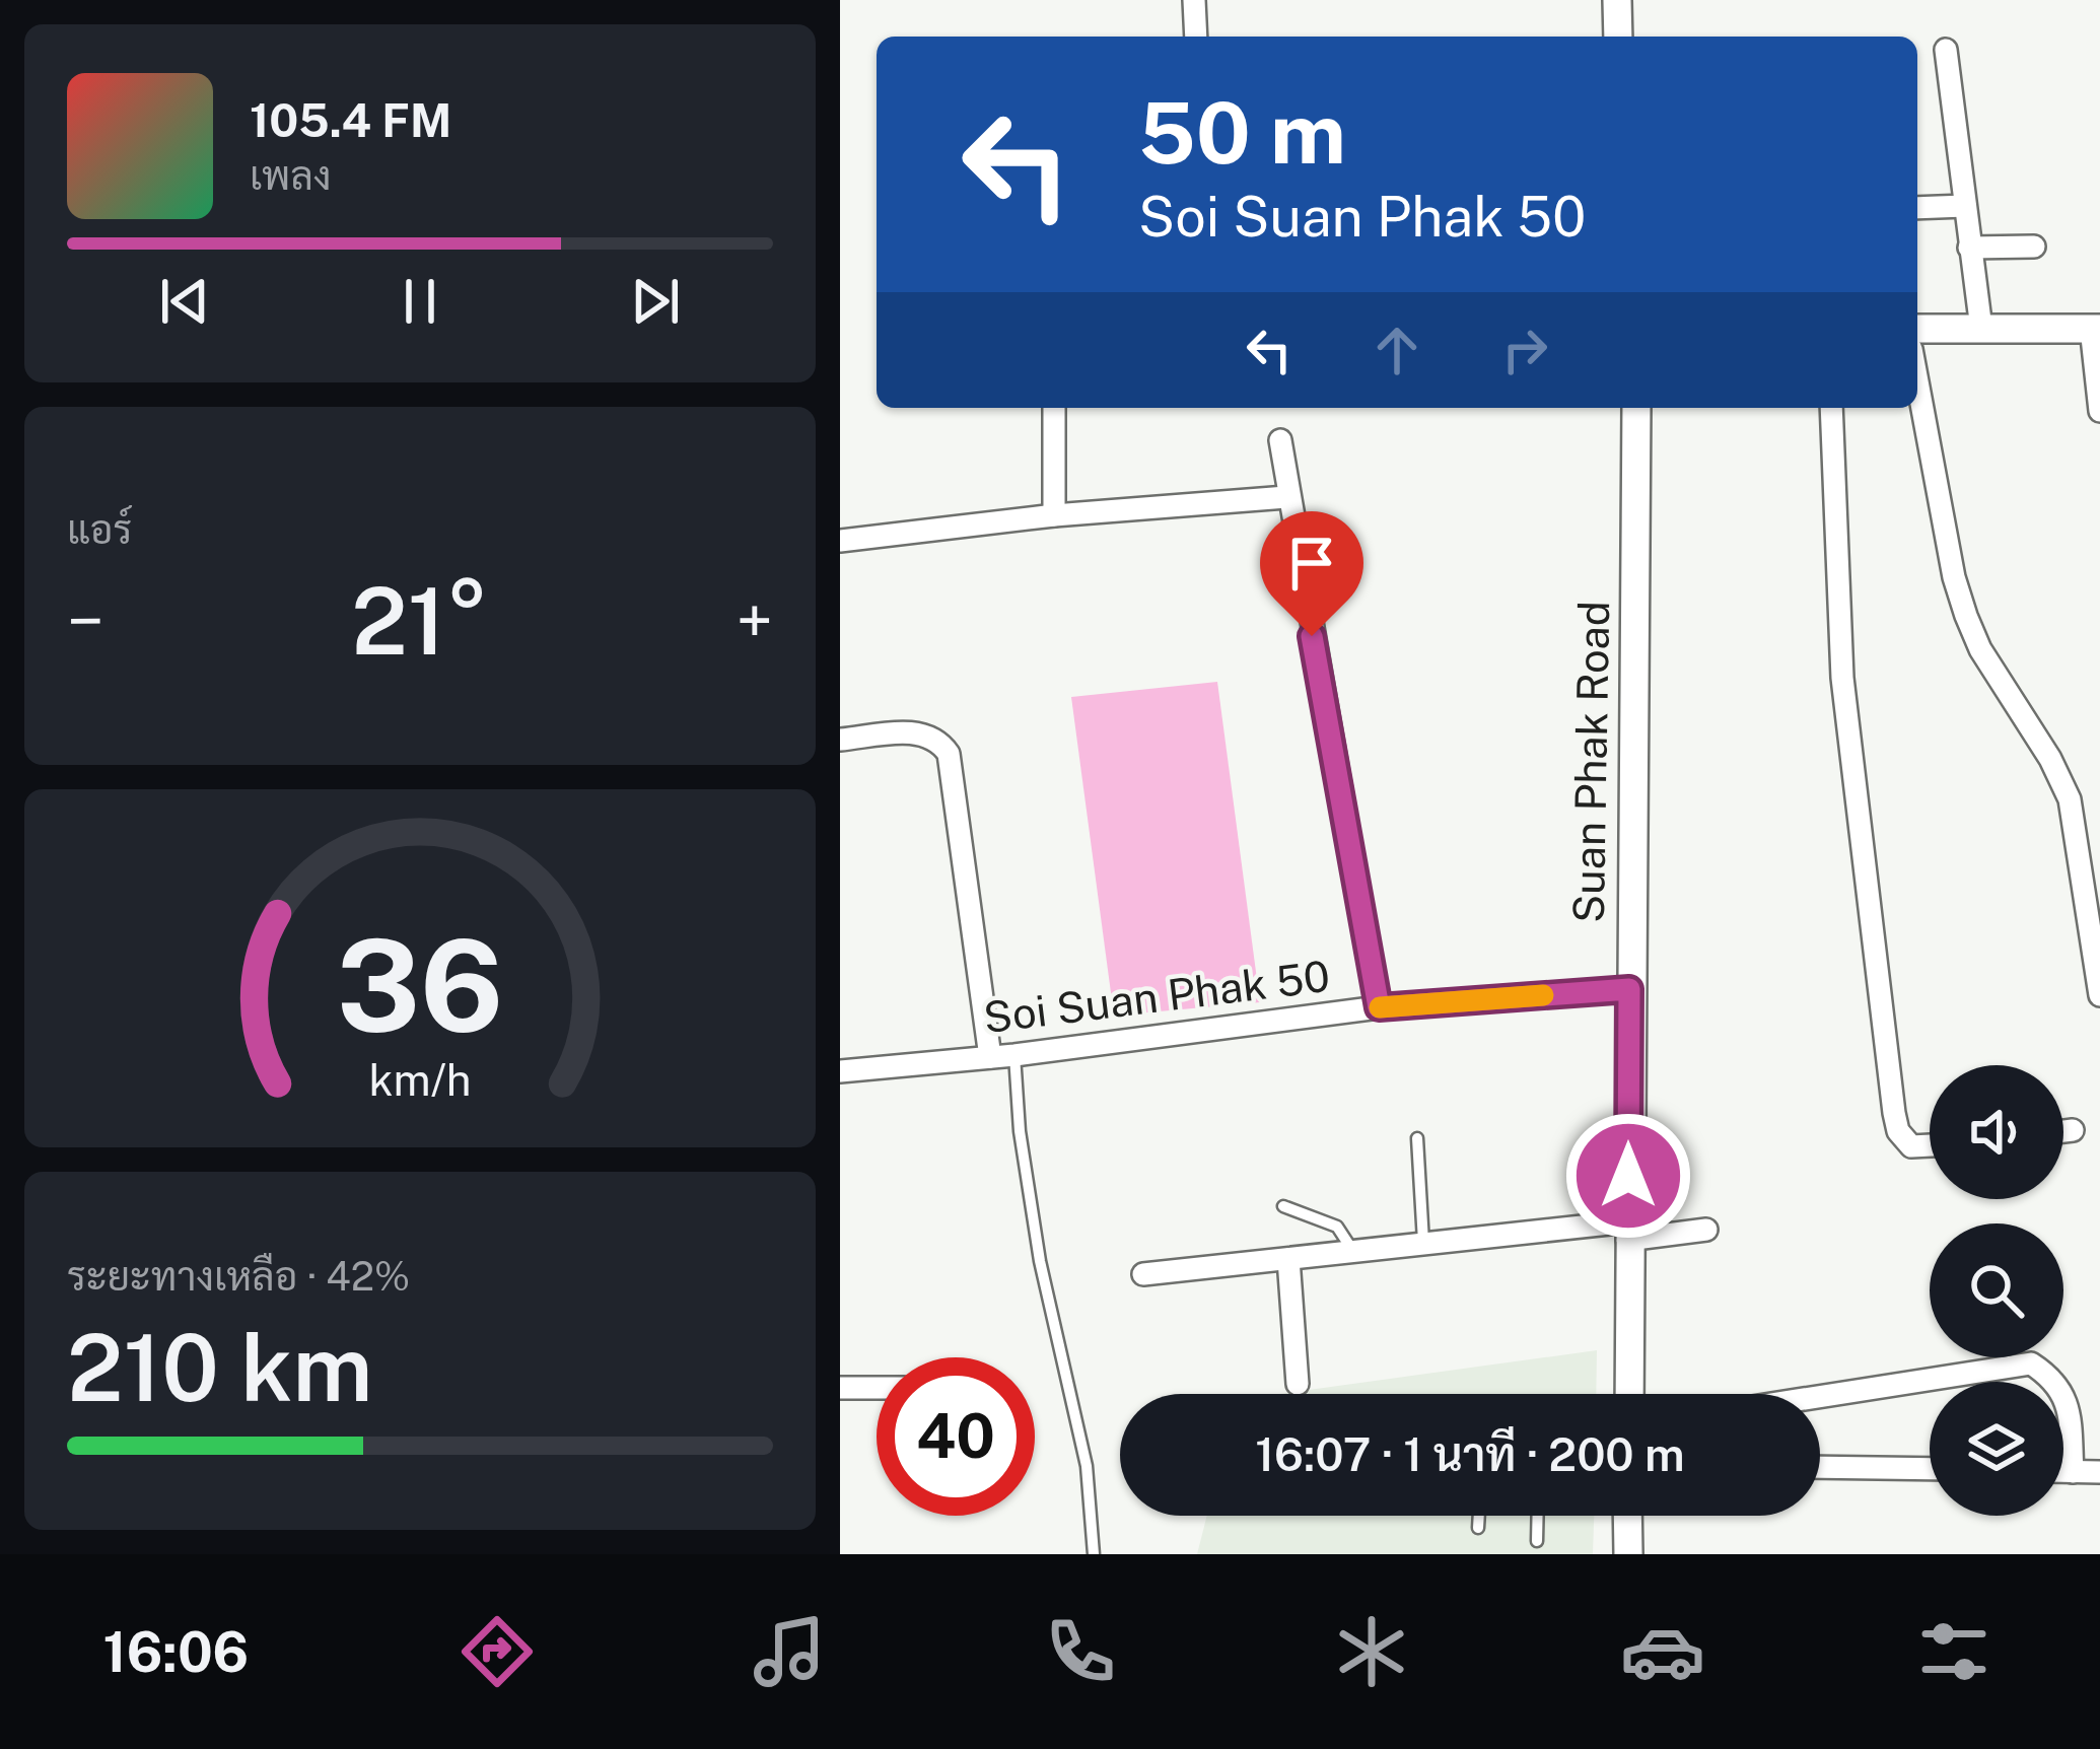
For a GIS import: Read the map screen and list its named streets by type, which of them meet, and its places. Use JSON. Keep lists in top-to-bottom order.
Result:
{
  "streets": {
    "street": ["Suan Phak Road", "Soi Suan Phak 50"]
  },
  "crossings": [
    ["Suan Phak Road", "Soi Suan Phak 50"]
  ],
  "page": {
    "turn": ["50 m", "Soi Suan Phak 50"],
    "song": ["105.4 FM", "เพลง"],
    "tile": [
      "แอร์",
      ["ระยะทางเหลือ · 42%", "210 km"]
    ],
    "heat": ["−", "21°", "+"],
    "limit": "40",
    "trip": "16:07 · 1 นาที · 200 m",
    "tabs": "16:06",
    "gauge": ["36", "km/h"]
  }
}
